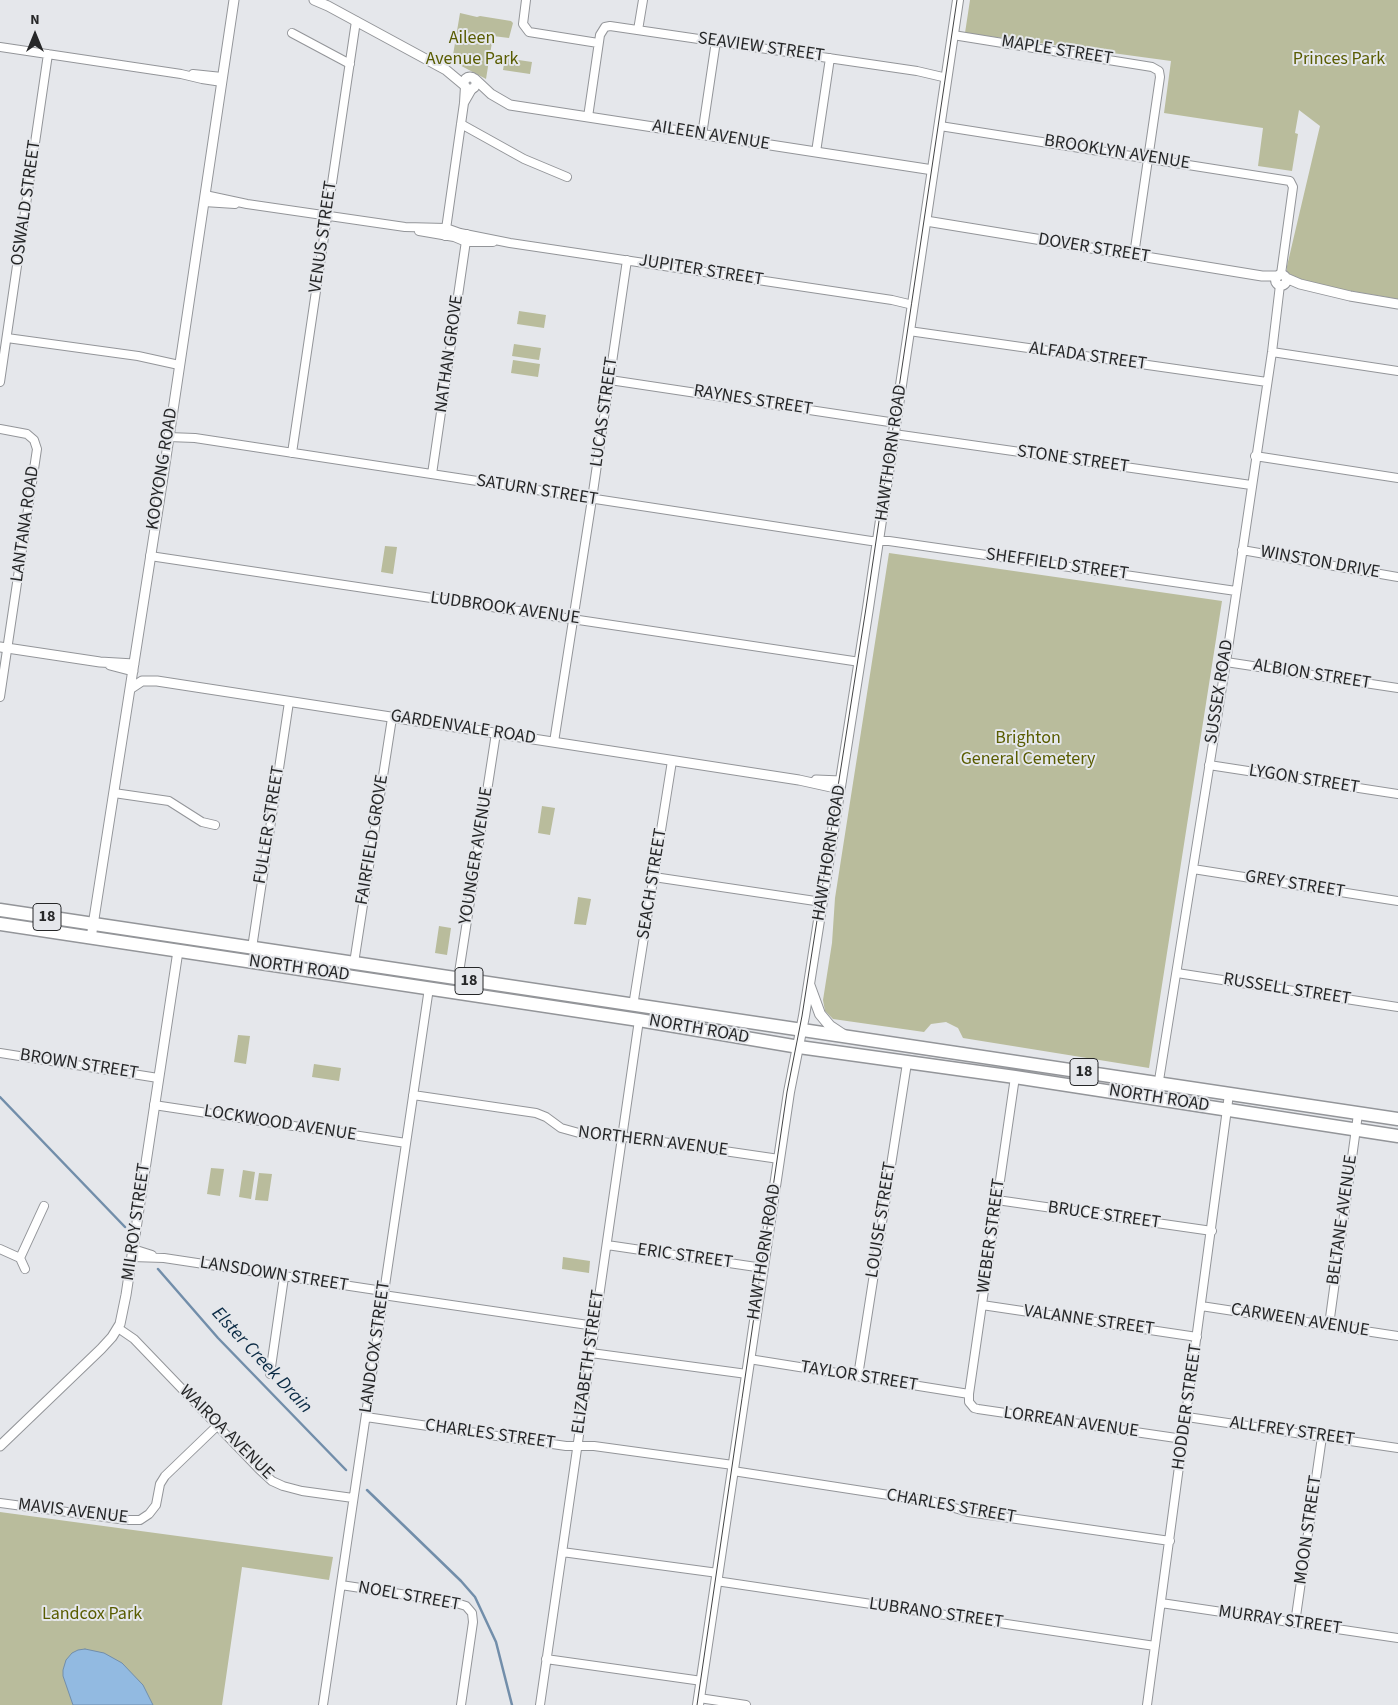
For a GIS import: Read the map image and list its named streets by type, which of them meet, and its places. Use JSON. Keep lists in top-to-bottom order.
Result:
{
  "streets": {
    "highway": ["18", "NORTH ROAD"],
    "main road": ["HAWTHORN ROAD"],
    "street": [
      "SEAVIEW STREET",
      "MAPLE STREET",
      "AILEEN AVENUE",
      "BROOKLYN AVENUE",
      "OSWALD STREET",
      "VENUS STREET",
      "DOVER STREET",
      "JUPITER STREET",
      "NATHAN GROVE",
      "ALFADA STREET",
      "RAYNES STREET",
      "LUCAS STREET",
      "STONE STREET",
      "KOOYONG ROAD",
      "SATURN STREET",
      "LANTANA ROAD",
      "WINSTON DRIVE",
      "SHEFFIELD STREET",
      "LUDBROOK AVENUE",
      "ALBION STREET",
      "SUSSEX ROAD",
      "GARDENVALE ROAD",
      "LYGON STREET",
      "FULLER STREET",
      "FAIRFIELD GROVE",
      "YOUNGER AVENUE",
      "SEACH STREET",
      "GREY STREET",
      "RUSSELL STREET",
      "BROWN STREET",
      "LOCKWOOD AVENUE",
      "NORTHERN AVENUE",
      "BRUCE STREET",
      "LOUISE STREET",
      "BELTANE AVENUE",
      "MILROY STREET",
      "WEBER STREET",
      "ERIC STREET",
      "LANSDOWN STREET",
      "VALANNE STREET",
      "CARWEEN AVENUE",
      "LANDCOX STREET",
      "ELIZABETH STREET",
      "TAYLOR STREET",
      "HODDER STREET",
      "LORREAN AVENUE",
      "ALLFREY STREET",
      "WAIROA AVENUE",
      "CHARLES STREET",
      "MAVIS AVENUE",
      "MOON STREET",
      "NOEL STREET",
      "LUBRANO STREET",
      "MURRAY STREET"
    ]
  },
  "crossings": [
    ["SEAVIEW STREET", "HAWTHORN ROAD"],
    ["MAPLE STREET", "BROOKLYN AVENUE"],
    ["MAPLE STREET", "HAWTHORN ROAD"],
    ["AILEEN AVENUE", "VENUS STREET"],
    ["AILEEN AVENUE", "HAWTHORN ROAD"],
    ["BROOKLYN AVENUE", "HAWTHORN ROAD"],
    ["BROOKLYN AVENUE", "SUSSEX ROAD"],
    ["VENUS STREET", "JUPITER STREET"],
    ["VENUS STREET", "SATURN STREET"],
    ["DOVER STREET", "HAWTHORN ROAD"],
    ["DOVER STREET", "SUSSEX ROAD"],
    ["JUPITER STREET", "NATHAN GROVE"],
    ["JUPITER STREET", "LUCAS STREET"],
    ["JUPITER STREET", "HAWTHORN ROAD"],
    ["JUPITER STREET", "KOOYONG ROAD"],
    ["NATHAN GROVE", "SATURN STREET"],
    ["ALFADA STREET", "HAWTHORN ROAD"],
    ["ALFADA STREET", "SUSSEX ROAD"],
    ["RAYNES STREET", "LUCAS STREET"],
    ["RAYNES STREET", "HAWTHORN ROAD"],
    ["LUCAS STREET", "SATURN STREET"],
    ["LUCAS STREET", "LUDBROOK AVENUE"],
    ["LUCAS STREET", "GARDENVALE ROAD"],
    ["HAWTHORN ROAD", "STONE STREET"],
    ["HAWTHORN ROAD", "SATURN STREET"],
    ["HAWTHORN ROAD", "SHEFFIELD STREET"],
    ["HAWTHORN ROAD", "LUDBROOK AVENUE"],
    ["HAWTHORN ROAD", "GARDENVALE ROAD"],
    ["HAWTHORN ROAD", "NORTH ROAD"],
    ["HAWTHORN ROAD", "NORTHERN AVENUE"],
    ["HAWTHORN ROAD", "ERIC STREET"],
    ["HAWTHORN ROAD", "TAYLOR STREET"],
    ["HAWTHORN ROAD", "CHARLES STREET"],
    ["HAWTHORN ROAD", "LUBRANO STREET"],
    ["STONE STREET", "SUSSEX ROAD"],
    ["KOOYONG ROAD", "SATURN STREET"],
    ["KOOYONG ROAD", "LUDBROOK AVENUE"],
    ["KOOYONG ROAD", "GARDENVALE ROAD"],
    ["KOOYONG ROAD", "NORTH ROAD"],
    ["SATURN STREET", "SHEFFIELD STREET"],
    ["WINSTON DRIVE", "SUSSEX ROAD"],
    ["SHEFFIELD STREET", "SUSSEX ROAD"],
    ["ALBION STREET", "SUSSEX ROAD"],
    ["SUSSEX ROAD", "LYGON STREET"],
    ["SUSSEX ROAD", "GREY STREET"],
    ["SUSSEX ROAD", "NORTH ROAD"],
    ["SUSSEX ROAD", "RUSSELL STREET"],
    ["GARDENVALE ROAD", "FULLER STREET"],
    ["GARDENVALE ROAD", "FAIRFIELD GROVE"],
    ["GARDENVALE ROAD", "YOUNGER AVENUE"],
    ["GARDENVALE ROAD", "SEACH STREET"],
    ["FULLER STREET", "NORTH ROAD"],
    ["FAIRFIELD GROVE", "NORTH ROAD"],
    ["YOUNGER AVENUE", "NORTH ROAD"],
    ["SEACH STREET", "NORTH ROAD"],
    ["NORTH ROAD", "LOUISE STREET"],
    ["NORTH ROAD", "BELTANE AVENUE"],
    ["NORTH ROAD", "MILROY STREET"],
    ["NORTH ROAD", "WEBER STREET"],
    ["NORTH ROAD", "LANDCOX STREET"],
    ["NORTH ROAD", "ELIZABETH STREET"],
    ["NORTH ROAD", "HODDER STREET"],
    ["BROWN STREET", "MILROY STREET"],
    ["LOCKWOOD AVENUE", "MILROY STREET"],
    ["LOCKWOOD AVENUE", "LANDCOX STREET"],
    ["NORTHERN AVENUE", "LANDCOX STREET"],
    ["NORTHERN AVENUE", "ELIZABETH STREET"],
    ["BRUCE STREET", "WEBER STREET"],
    ["BRUCE STREET", "HODDER STREET"],
    ["LOUISE STREET", "TAYLOR STREET"],
    ["BELTANE AVENUE", "CARWEEN AVENUE"],
    ["MILROY STREET", "LANSDOWN STREET"],
    ["MILROY STREET", "WAIROA AVENUE"],
    ["WEBER STREET", "VALANNE STREET"],
    ["WEBER STREET", "TAYLOR STREET"],
    ["WEBER STREET", "LORREAN AVENUE"],
    ["ERIC STREET", "ELIZABETH STREET"],
    ["LANSDOWN STREET", "LANDCOX STREET"],
    ["LANSDOWN STREET", "ELIZABETH STREET"],
    ["VALANNE STREET", "HODDER STREET"],
    ["CARWEEN AVENUE", "HODDER STREET"],
    ["LANDCOX STREET", "WAIROA AVENUE"],
    ["LANDCOX STREET", "CHARLES STREET"],
    ["LANDCOX STREET", "NOEL STREET"],
    ["ELIZABETH STREET", "CHARLES STREET"],
    ["ELIZABETH STREET", "LUBRANO STREET"],
    ["TAYLOR STREET", "LORREAN AVENUE"],
    ["HODDER STREET", "LORREAN AVENUE"],
    ["HODDER STREET", "ALLFREY STREET"],
    ["HODDER STREET", "CHARLES STREET"],
    ["HODDER STREET", "LUBRANO STREET"],
    ["HODDER STREET", "MURRAY STREET"],
    ["ALLFREY STREET", "MOON STREET"],
    ["WAIROA AVENUE", "MAVIS AVENUE"],
    ["MOON STREET", "MURRAY STREET"]
  ],
  "water": ["Elster Creek Drain"],
  "parks": [
    "Aileen Avenue Park",
    "Princes Park",
    "Brighton General Cemetery",
    "Landcox Park"
  ],
  "north": "top"
}
